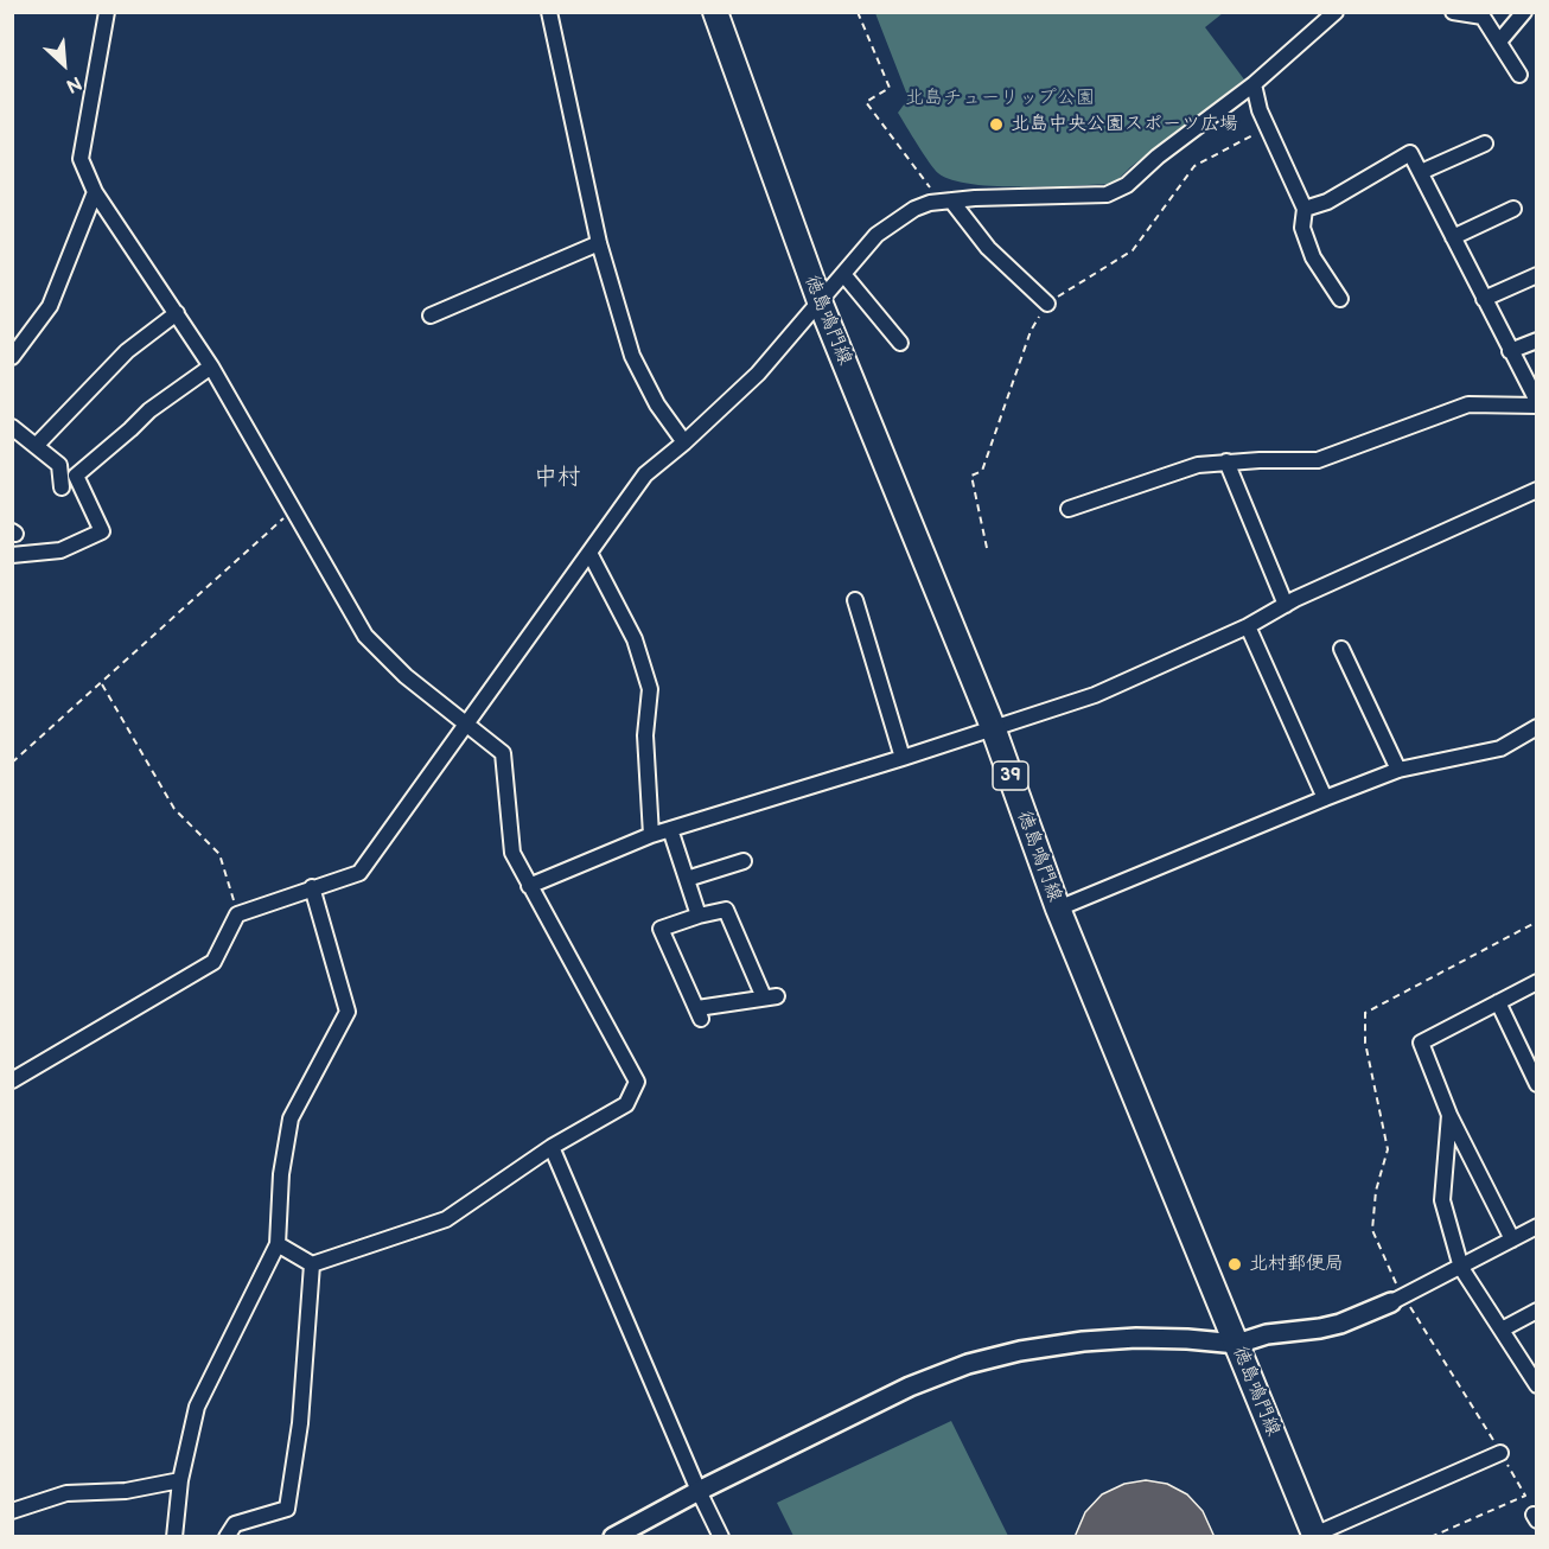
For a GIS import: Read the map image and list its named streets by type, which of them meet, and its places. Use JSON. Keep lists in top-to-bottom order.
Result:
{
  "streets": {
    "main road": ["徳島鳴門線", "39"]
  },
  "districts": ["中村"],
  "parks": ["北島チューリップ公園"],
  "places": ["北島中央公園スポーツ広場", "北村郵便局"],
  "north": "bottom right"
}
